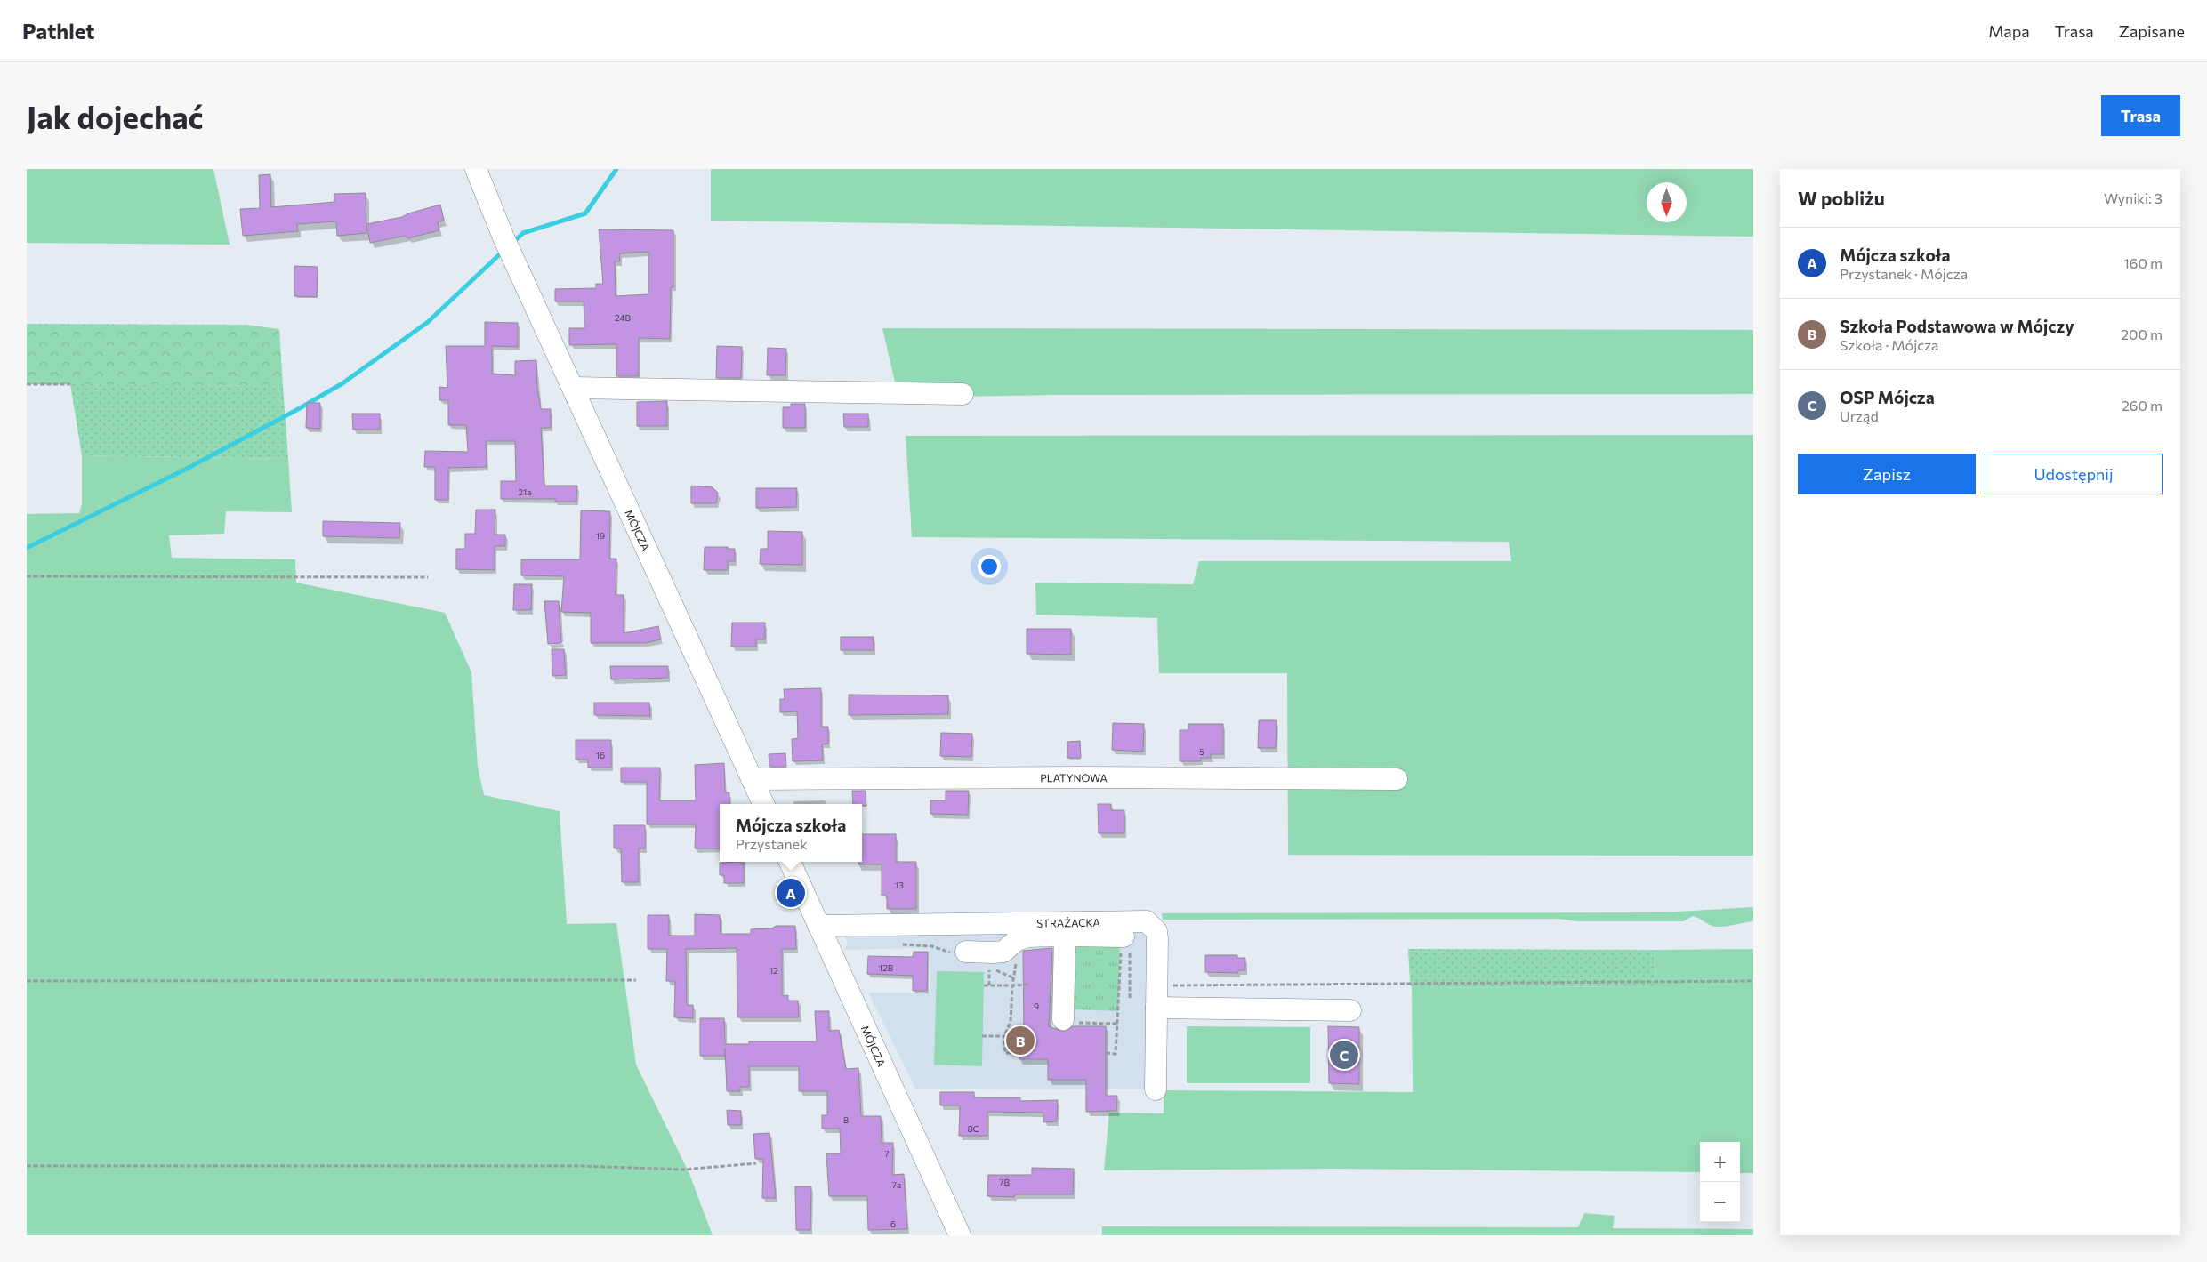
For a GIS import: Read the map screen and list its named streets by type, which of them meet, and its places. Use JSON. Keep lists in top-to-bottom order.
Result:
{
  "streets": {
    "street": ["MÓJCZA", "PLATYNOWA", "STRAŻACKA"]
  },
  "crossings": [
    ["MÓJCZA", "PLATYNOWA"],
    ["MÓJCZA", "STRAŻACKA"]
  ],
  "house_numbers": [
    "24B",
    "21a",
    "19",
    "5",
    "16",
    "13",
    "12B",
    "12",
    "9",
    "8",
    "8C",
    "7",
    "7B",
    "7a",
    "6"
  ],
  "north": "bottom",
  "page": {
    "header": "Pathlet",
    "nav": ["Mapa", "Trasa", "Zapisane"],
    "buttons": [
      "Trasa",
      ["Zapisz", "Udostępnij"]
    ],
    "title": "Jak dojechać",
    "heading": ["W pobliżu", "Wyniki: 3"],
    "list": [
      {
        "mark": "A",
        "name": "Mójcza szkoła",
        "note": "Przystanek · Mójcza",
        "value": "160 m"
      },
      {
        "mark": "B",
        "name": "Szkoła Podstawowa w Mójczy",
        "note": "Szkoła · Mójcza",
        "value": "200 m"
      },
      {
        "mark": "C",
        "name": "OSP Mójcza",
        "note": "Urząd",
        "value": "260 m"
      }
    ],
    "popup": ["Mójcza szkoła", "Przystanek"],
    "pins": ["A", "B", "C"],
    "map_buttons": ["+", "−"]
  }
}
